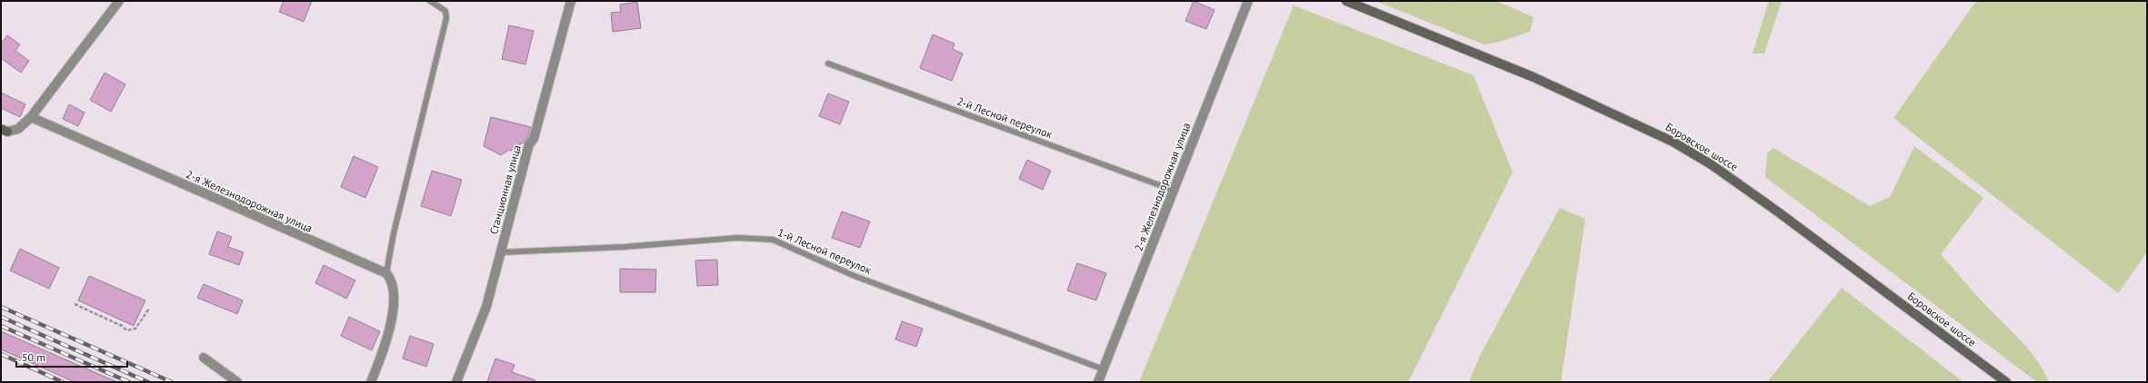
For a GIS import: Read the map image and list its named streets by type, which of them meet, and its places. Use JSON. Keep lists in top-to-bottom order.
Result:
{
  "streets": {
    "main road": ["Боровское шоссе"],
    "street": ["2-я Железнодорожная улица", "Станционная улица"],
    "lane": ["2-й Лесной переулок", "1-й Лесной переулок"]
  },
  "crossings": [
    ["2-й Лесной переулок", "2-я Железнодорожная улица"],
    ["2-я Железнодорожная улица", "1-й Лесной переулок"],
    ["Станционная улица", "1-й Лесной переулок"]
  ],
  "scale_bar": "50 m"
}
